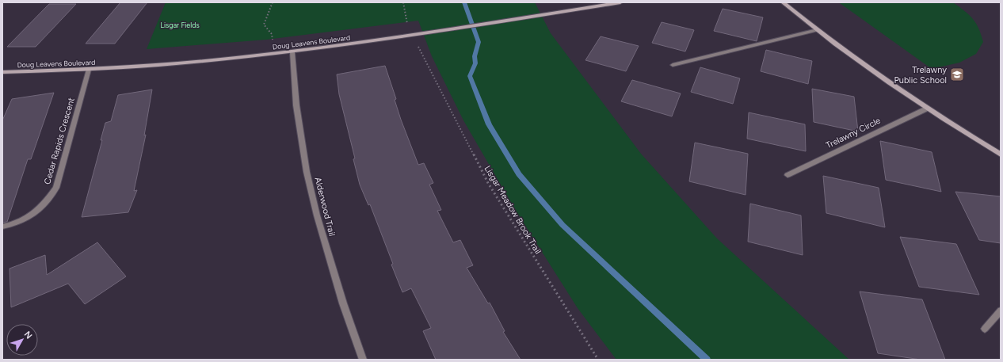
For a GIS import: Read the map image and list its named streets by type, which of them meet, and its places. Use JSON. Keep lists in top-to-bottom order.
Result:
{
  "streets": {
    "street": [
      "Doug Leavens Boulevard",
      "Trelawny Circle",
      "Cedar Rapids Crescent",
      "Alderwood Trail"
    ],
    "path": ["Lisgar Meadow Brook Trail"]
  },
  "crossings": [
    ["Doug Leavens Boulevard", "Cedar Rapids Crescent"],
    ["Doug Leavens Boulevard", "Alderwood Trail"]
  ],
  "parks": ["Lisgar Fields"],
  "places": {
    "school or university": ["Trelawny Public School"]
  },
  "north": "top right"
}
